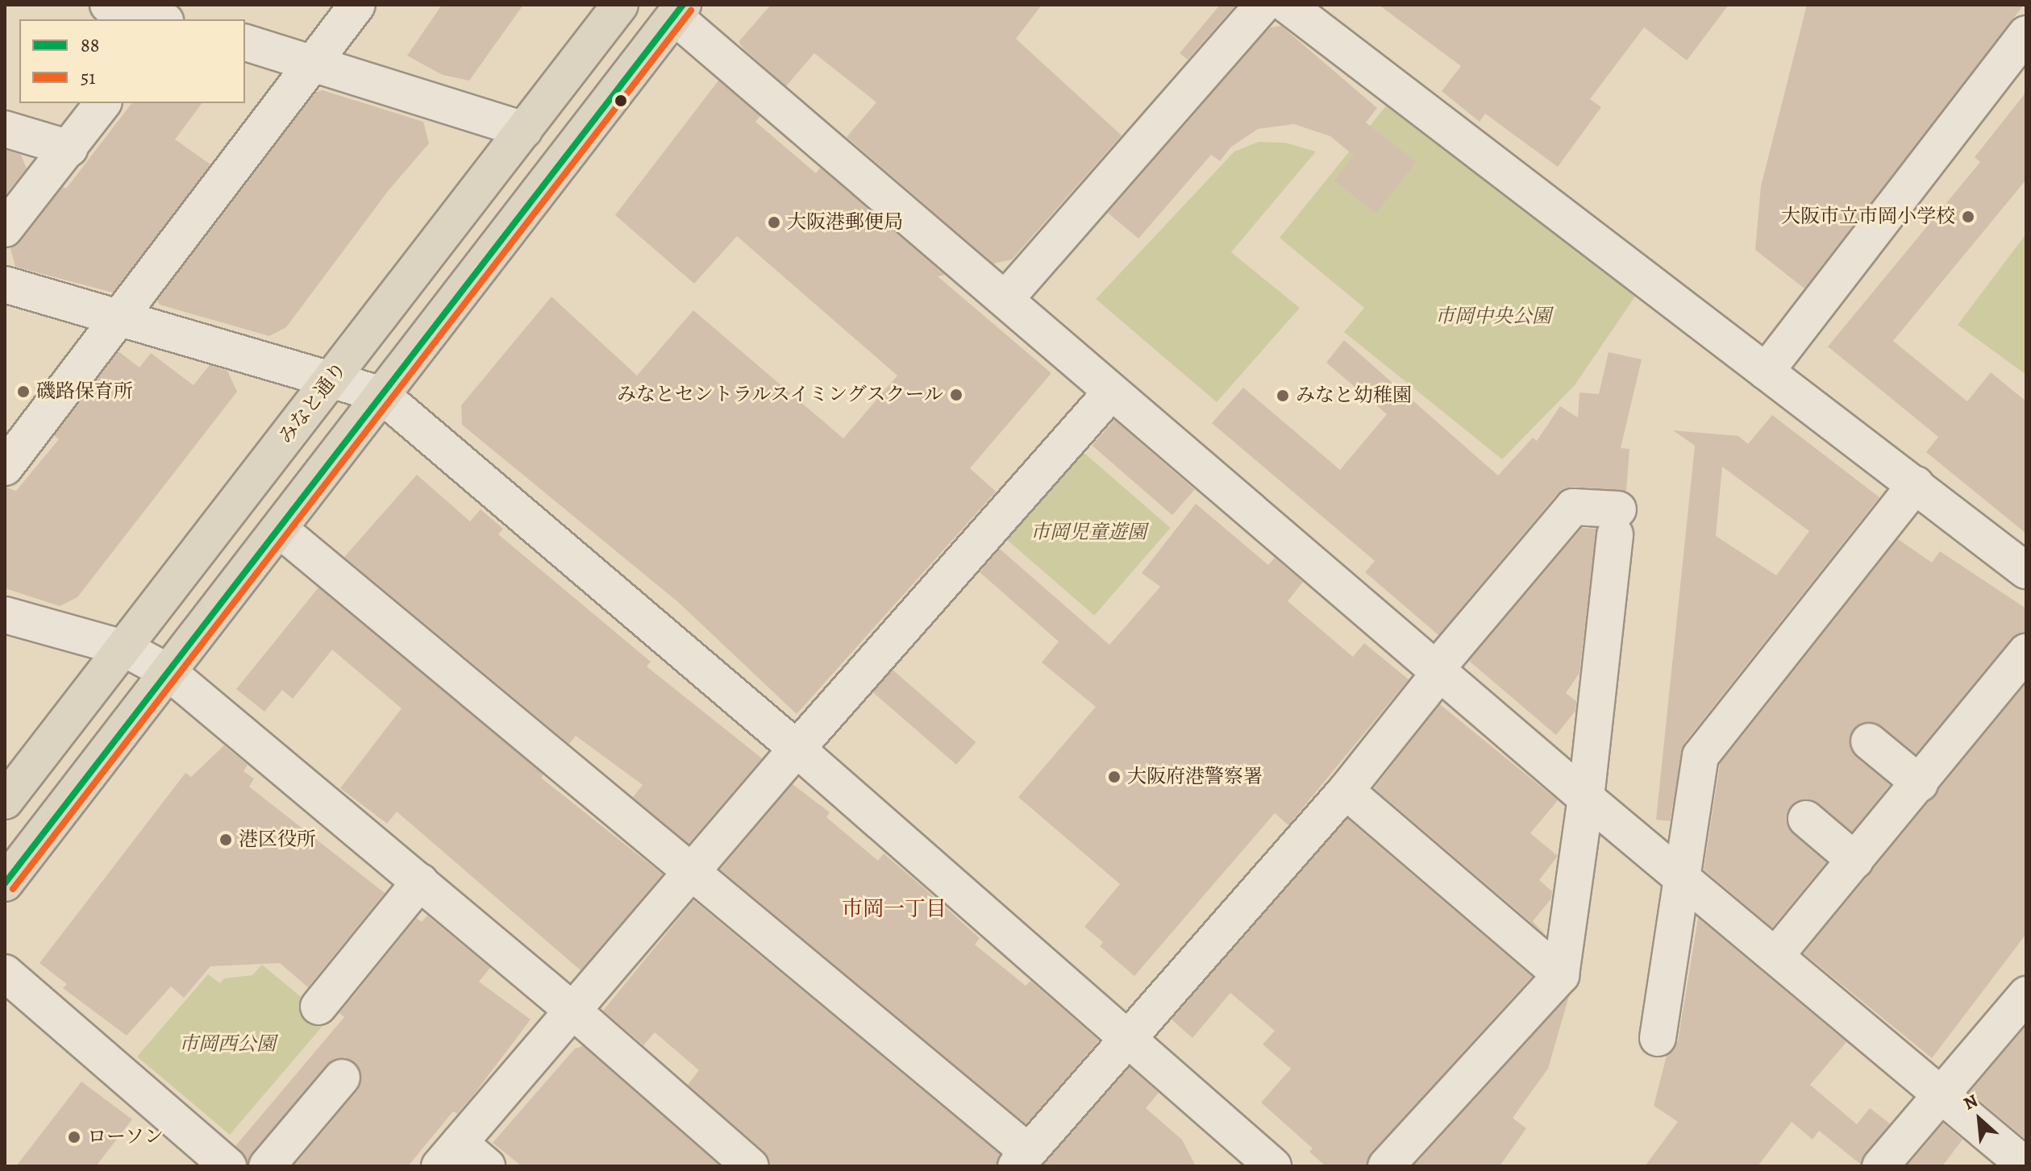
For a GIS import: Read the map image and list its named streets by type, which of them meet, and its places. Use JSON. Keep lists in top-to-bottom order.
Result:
{
  "streets": {
    "highway": ["みなと通り"]
  },
  "districts": ["市岡一丁目"],
  "parks": ["市岡中央公園", "市岡児童遊園", "市岡西公園"],
  "places": [
    "大阪市立市岡小学校",
    "大阪港郵便局",
    "磯路保育所",
    "みなとセントラルスイミングスクール",
    "みなと幼稚園",
    "大阪府港警察署",
    "港区役所",
    "ローソン"
  ],
  "lines": ["transit line 88", "transit line 51"],
  "legend": ["88", "51"],
  "north": "top left"
}
